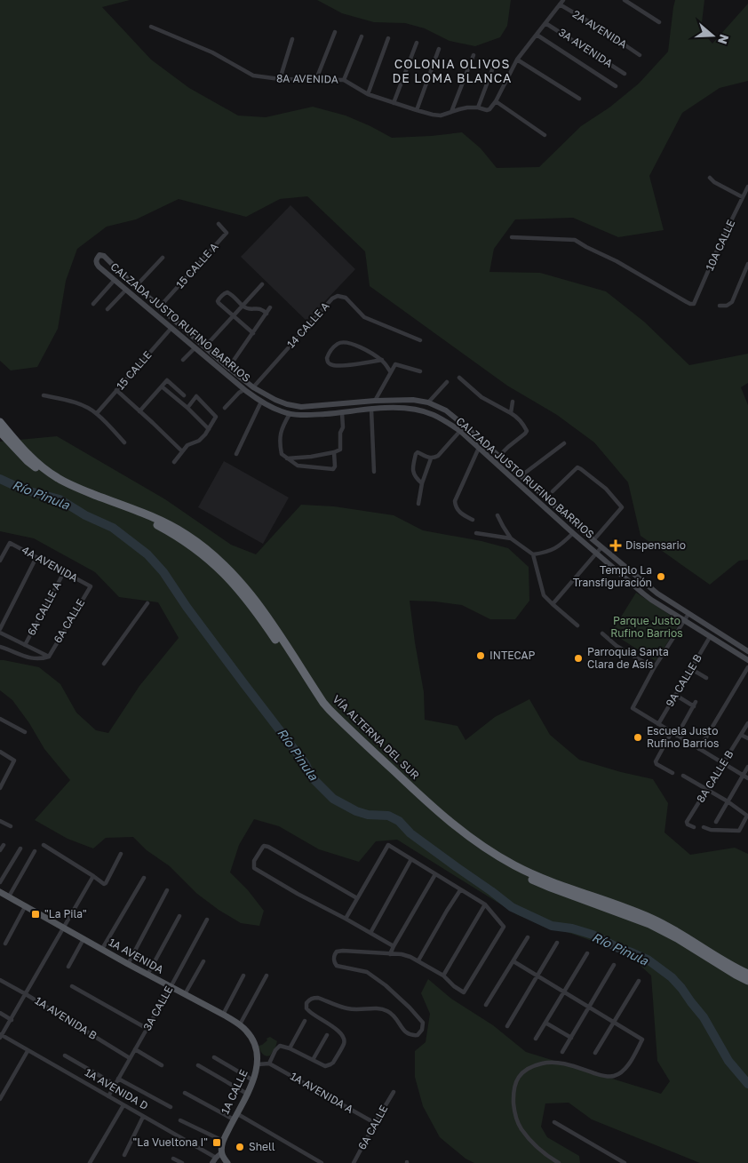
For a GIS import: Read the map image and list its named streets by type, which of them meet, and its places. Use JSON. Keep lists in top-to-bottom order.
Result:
{
  "streets": {
    "highway": ["VÍA ALTERNA DEL SUR"],
    "main road": ["1A AVENIDA", "1A CALLE"],
    "street": [
      "2A AVENIDA",
      "3A AVENIDA",
      "8A AVENIDA",
      "10A CALLE",
      "15 CALLE A",
      "CALZADA JUSTO RUFINO BARRIOS",
      "14 CALLE A",
      "15 CALLE",
      "4A AVENIDA",
      "6A CALLE A",
      "6A CALLE",
      "9A CALLE B",
      "8A CALLE B",
      "3A CALLE",
      "1A AVENIDA B",
      "1A AVENIDA D",
      "1A AVENIDA A"
    ]
  },
  "crossings": [
    ["15 CALLE A", "CALZADA JUSTO RUFINO BARRIOS"],
    ["CALZADA JUSTO RUFINO BARRIOS", "14 CALLE A"],
    ["CALZADA JUSTO RUFINO BARRIOS", "15 CALLE"],
    ["CALZADA JUSTO RUFINO BARRIOS", "9A CALLE B"],
    ["4A AVENIDA", "6A CALLE A"],
    ["4A AVENIDA", "6A CALLE"],
    ["6A CALLE", "1A AVENIDA A"],
    ["1A AVENIDA", "3A CALLE"],
    ["1A AVENIDA", "1A CALLE"],
    ["3A CALLE", "1A AVENIDA B"],
    ["3A CALLE", "1A AVENIDA D"]
  ],
  "districts": ["COLONIA OLIVOS DE LOMA BLANCA"],
  "water": ["Río Pinula"],
  "parks": ["Parque Justo Rufino Barrios"],
  "places": {
    "health": ["Dispensario"],
    "other": [
      "Templo La Transfiguración",
      "INTECAP",
      "Parroquia Santa Clara de Asís",
      "Escuela Justo Rufino Barrios",
      "Shell"
    ],
    "transit": ["\"La Pila\"", "\"La Vueltona I\""]
  },
  "north": "right"
}
